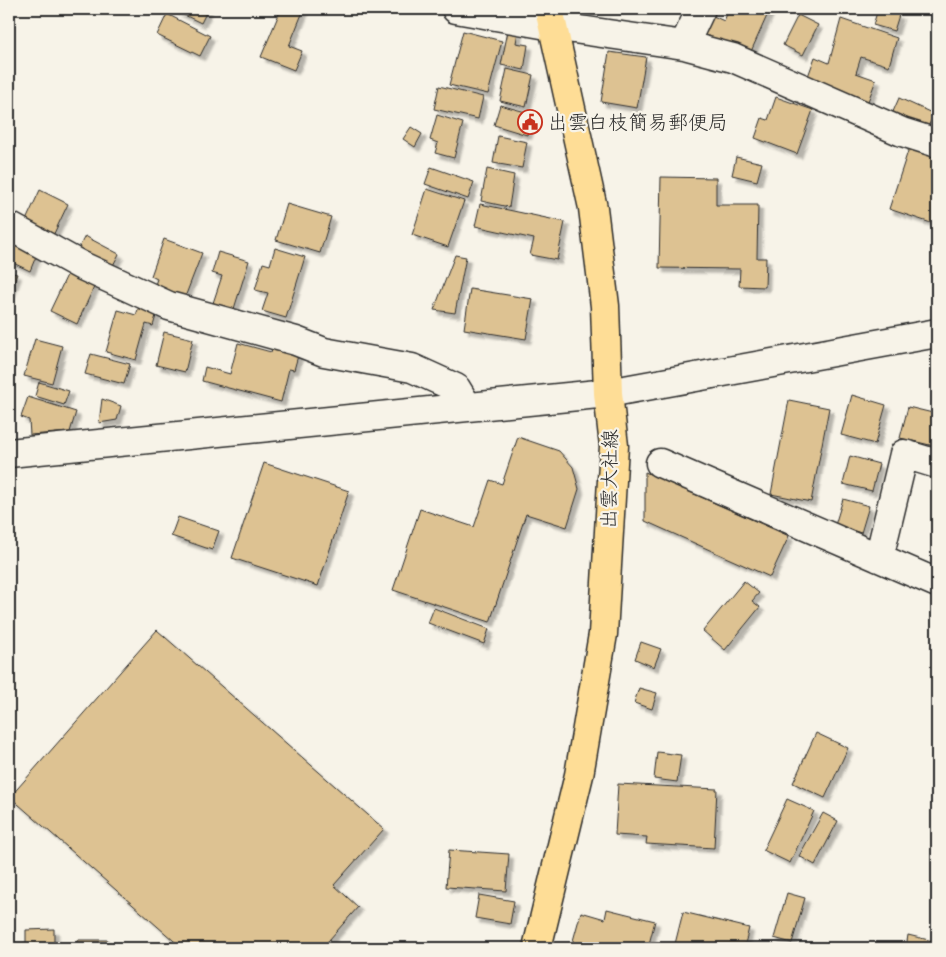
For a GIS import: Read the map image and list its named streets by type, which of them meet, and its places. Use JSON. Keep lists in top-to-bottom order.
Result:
{
  "streets": {
    "main road": ["出雲大社線"]
  },
  "places": {
    "public building": ["出雲白枝簡易郵便局"]
  }
}
